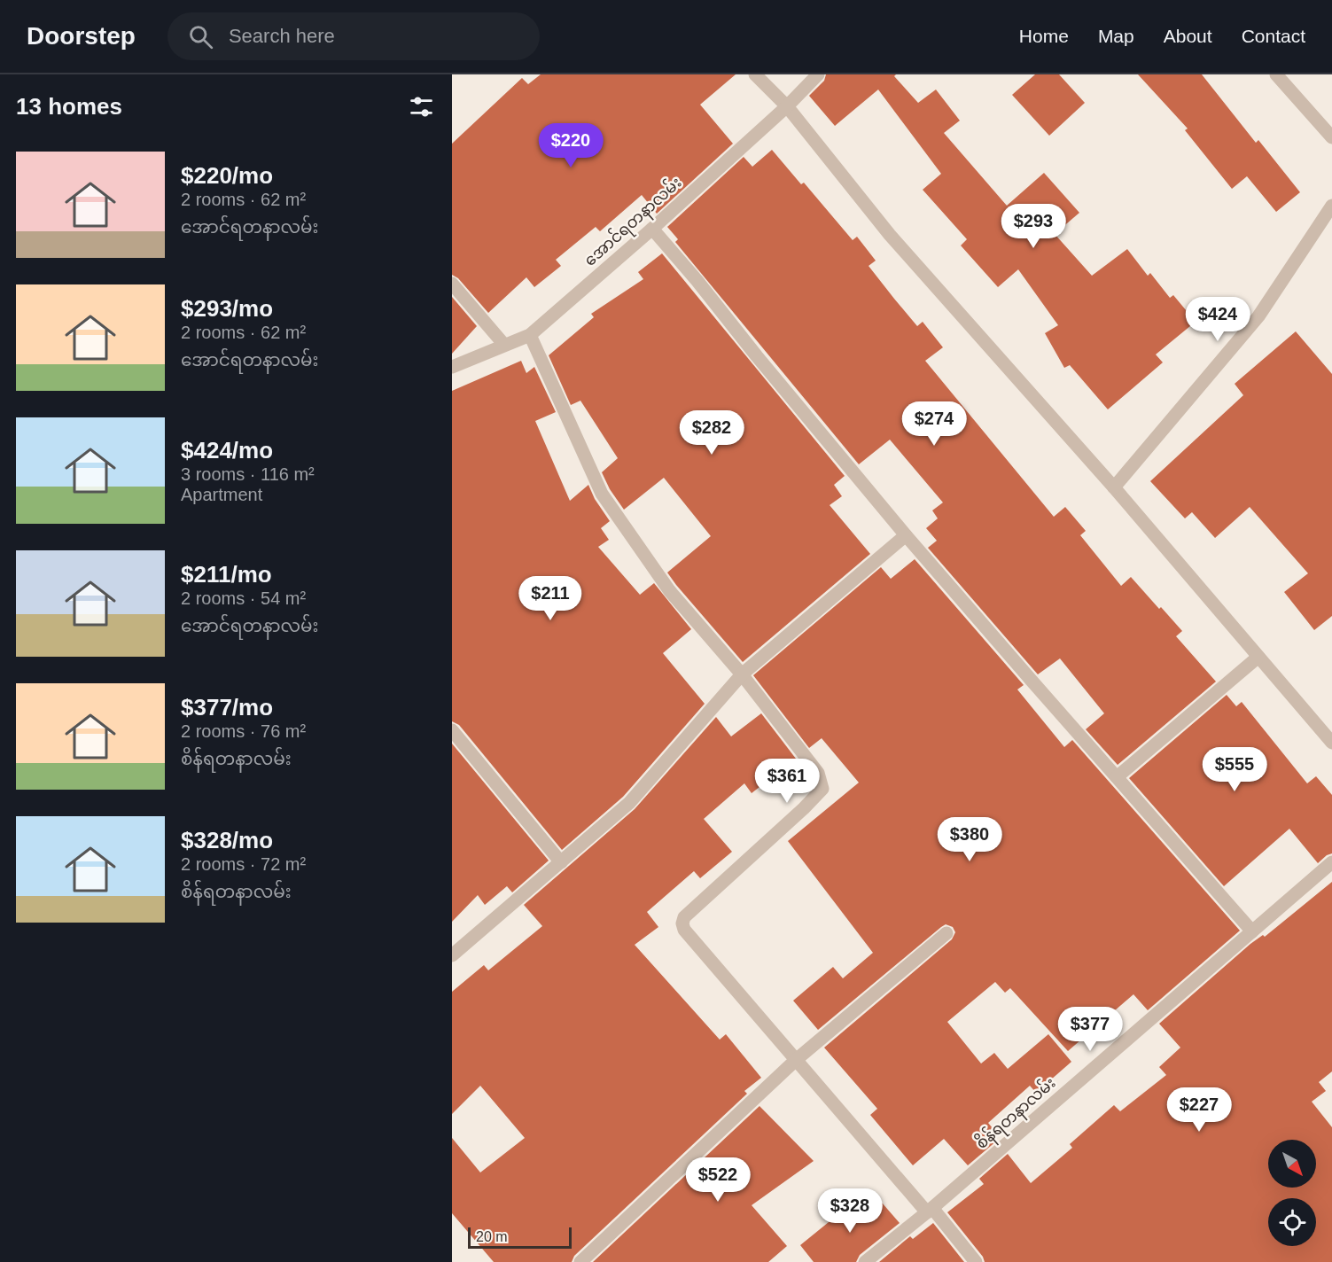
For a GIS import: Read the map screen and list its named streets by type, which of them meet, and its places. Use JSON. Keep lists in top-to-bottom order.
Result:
{
  "streets": {
    "street": ["အောင်ရတနာလမ်း", "စိန်ရတနာလမ်း"]
  },
  "scale_bar": "20 m",
  "north": "bottom right",
  "page": {
    "header": "Doorstep",
    "search": "Search here",
    "nav": [
      "Home",
      "Map",
      "About",
      "Contact"
    ],
    "heading": "13 homes",
    "price": [
      "$220",
      "$293",
      "$424",
      "$274",
      "$282",
      "$211",
      "$555",
      "$361",
      "$380",
      "$377",
      "$227",
      "$522",
      "$328"
    ],
    "list": [
      {
        "name": "$220/mo",
        "note": "2 rooms · 62 m² · အောင်ရတနာလမ်း"
      },
      {
        "name": "$293/mo",
        "note": "2 rooms · 62 m² · အောင်ရတနာလမ်း"
      },
      {
        "name": "$424/mo",
        "note": "3 rooms · 116 m² · Apartment"
      },
      {
        "name": "$211/mo",
        "note": "2 rooms · 54 m² · အောင်ရတနာလမ်း"
      },
      {
        "name": "$377/mo",
        "note": "2 rooms · 76 m² · စိန်ရတနာလမ်း"
      },
      {
        "name": "$328/mo",
        "note": "2 rooms · 72 m² · စိန်ရတနာလမ်း"
      }
    ],
    "scale": "20 m"
  }
}
